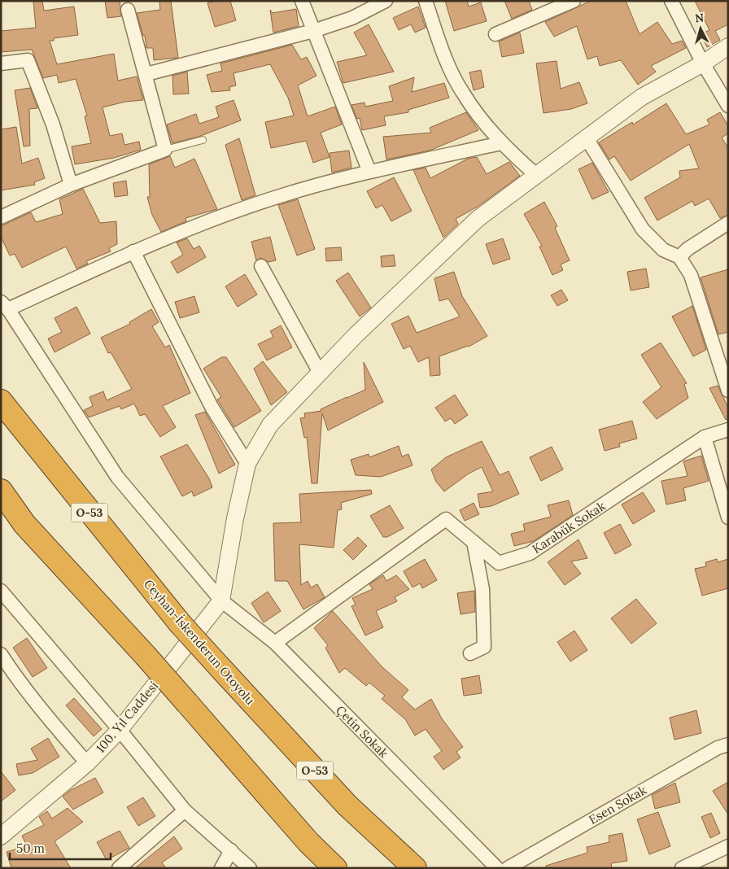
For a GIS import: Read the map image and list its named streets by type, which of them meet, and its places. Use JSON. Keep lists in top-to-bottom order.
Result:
{
  "streets": {
    "highway": ["O-53", "Ceyhan-İskenderun Otoyolu"],
    "street": [
      "Karabük Sokak",
      "100. Yıl Caddesi",
      "Çetin Sokak",
      "Esen Sokak"
    ]
  },
  "crossings": [
    ["Karabük Sokak", "Çetin Sokak"],
    ["100. Yıl Caddesi", "Çetin Sokak"]
  ],
  "scale_bar": "50 m",
  "north": "top"
}
